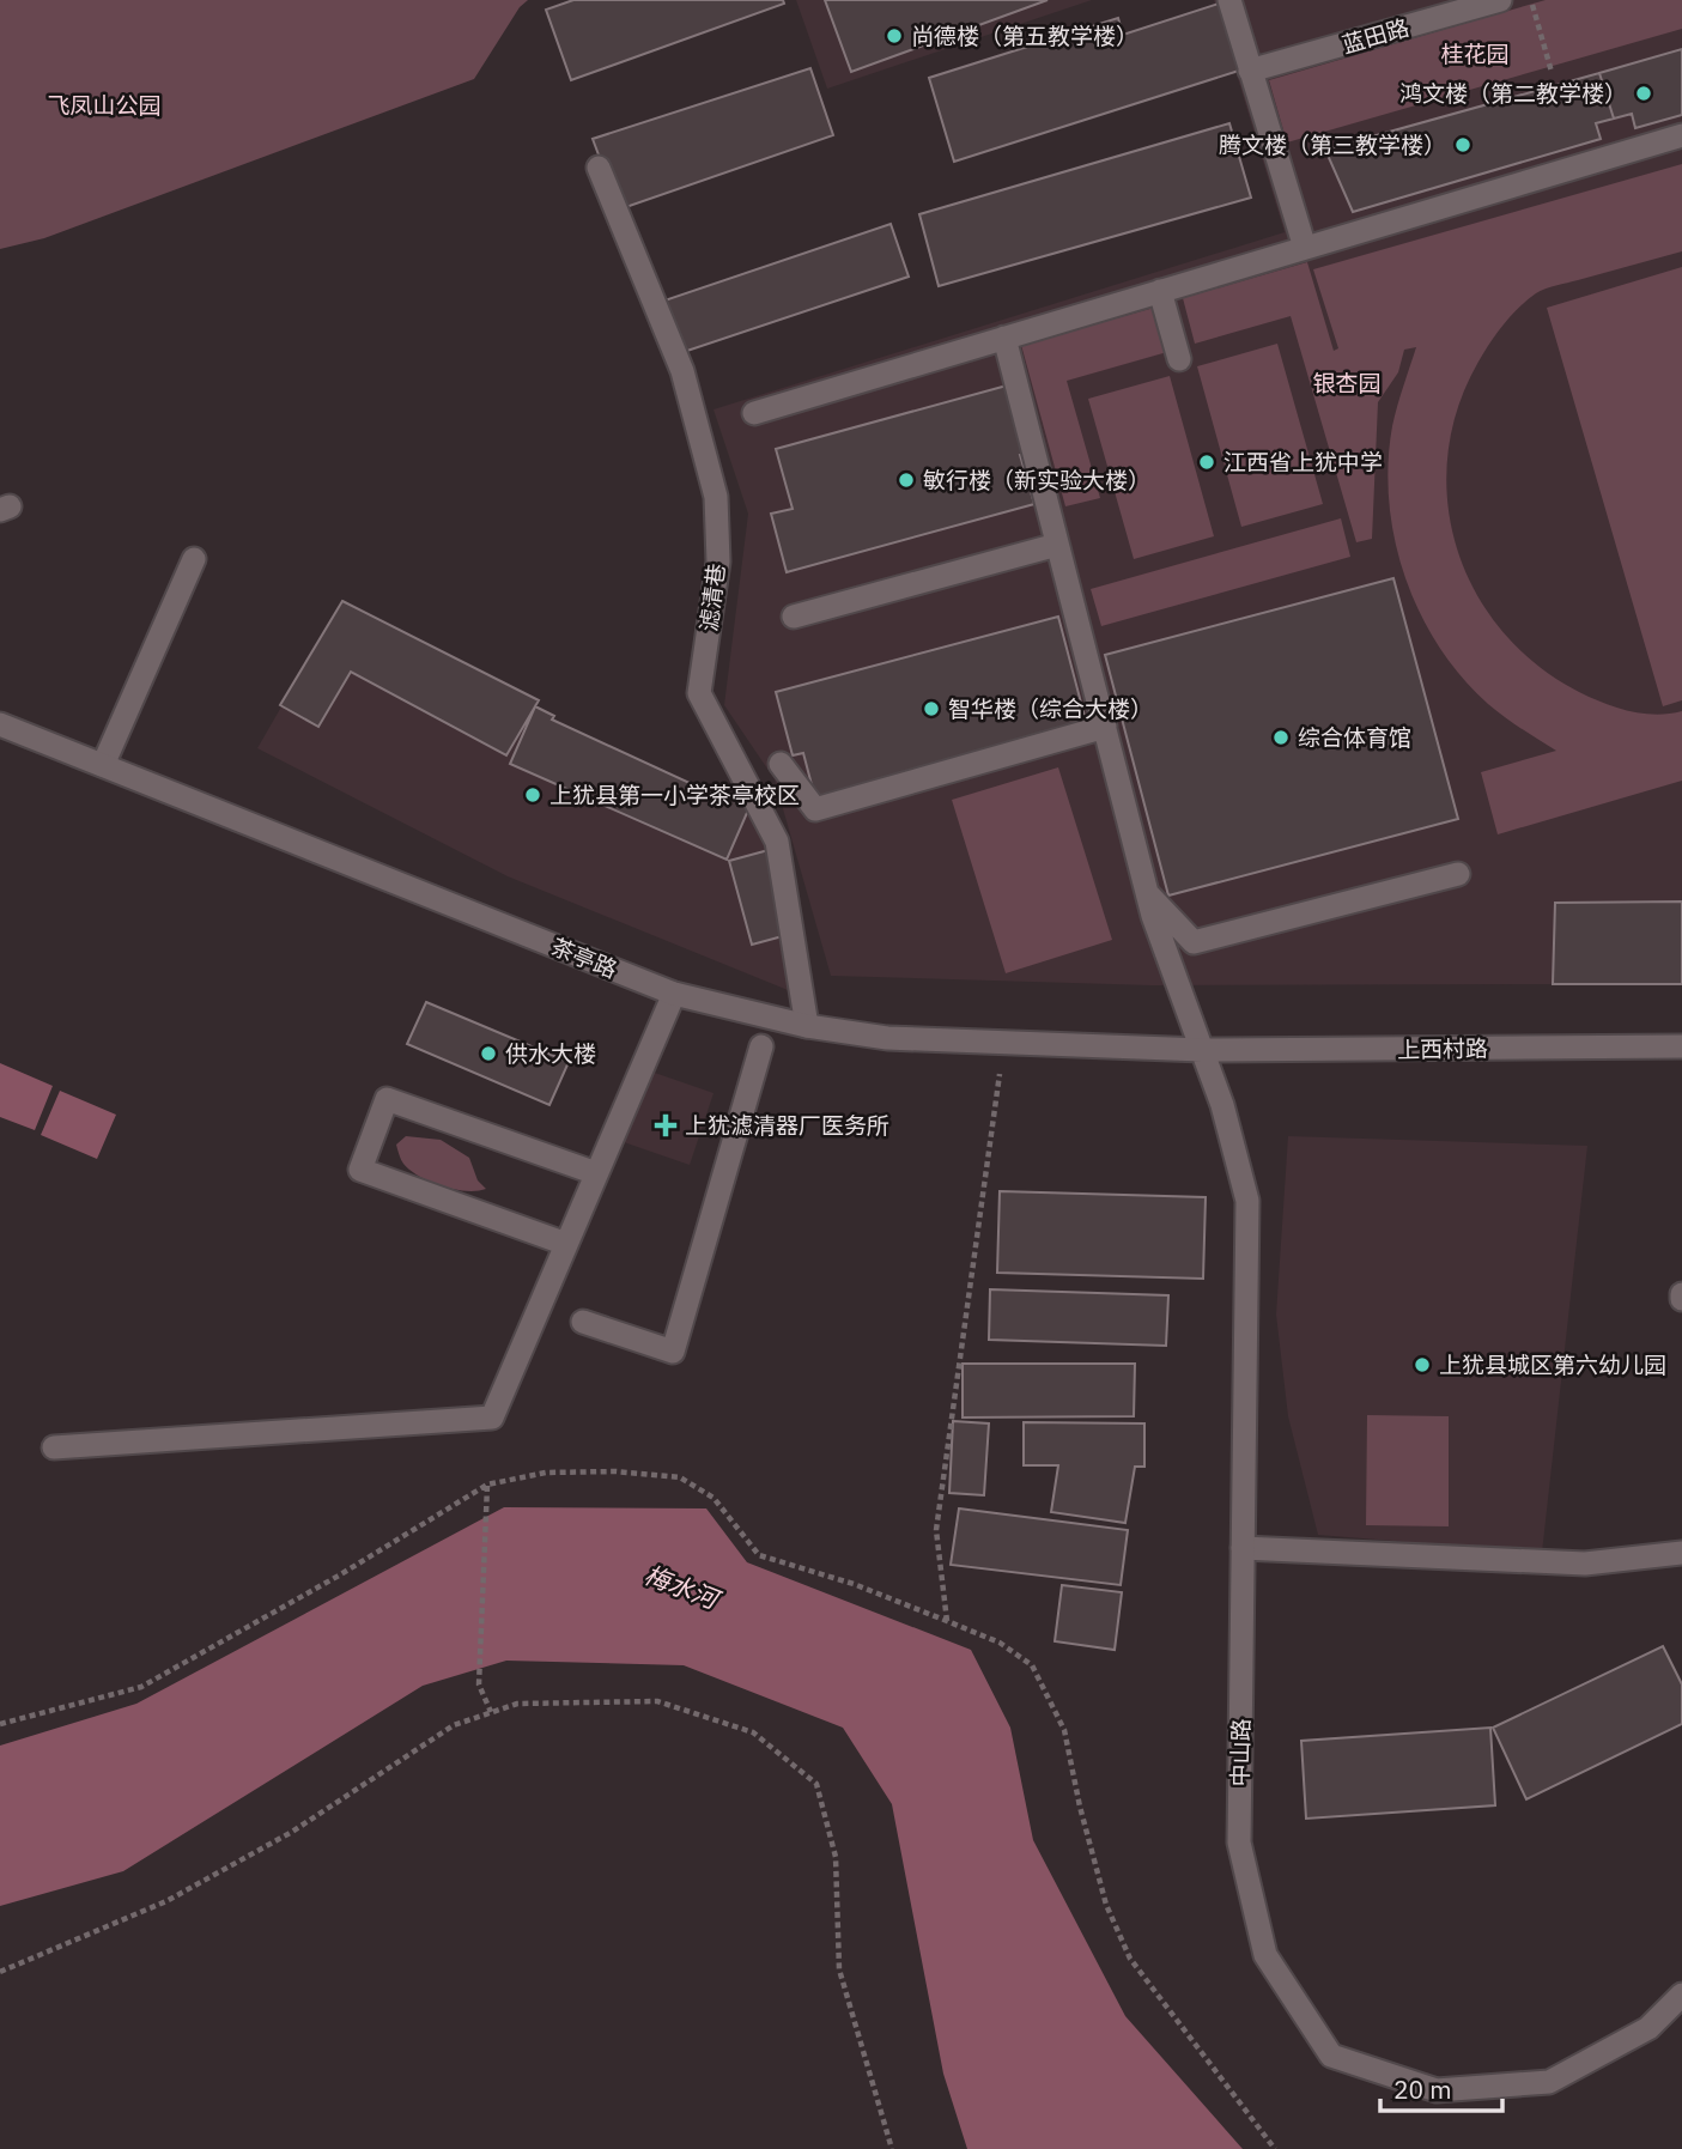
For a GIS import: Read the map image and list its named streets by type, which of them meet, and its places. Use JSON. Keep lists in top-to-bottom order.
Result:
{
  "streets": {
    "street": [
      "蓝田路",
      "滤清巷",
      "茶亭路",
      "上西村路",
      "中山路"
    ]
  },
  "crossings": [
    ["滤清巷", "茶亭路"],
    ["茶亭路", "上西村路"],
    ["茶亭路", "中山路"],
    ["上西村路", "中山路"]
  ],
  "water": ["梅水河"],
  "parks": ["桂花园", "飞凤山公园", "银杏园"],
  "places": {
    "other": [
      "尚德楼（第五教学楼）",
      "鸿文楼（第二教学楼）",
      "腾文楼（第三教学楼）",
      "江西省上犹中学",
      "敏行楼（新实验大楼）",
      "智华楼（综合大楼）",
      "综合体育馆",
      "上犹县第一小学茶亭校区",
      "供水大楼",
      "上犹县城区第六幼儿园"
    ],
    "health": ["上犹滤清器厂医务所"]
  },
  "scale_bar": "20 m"
}
